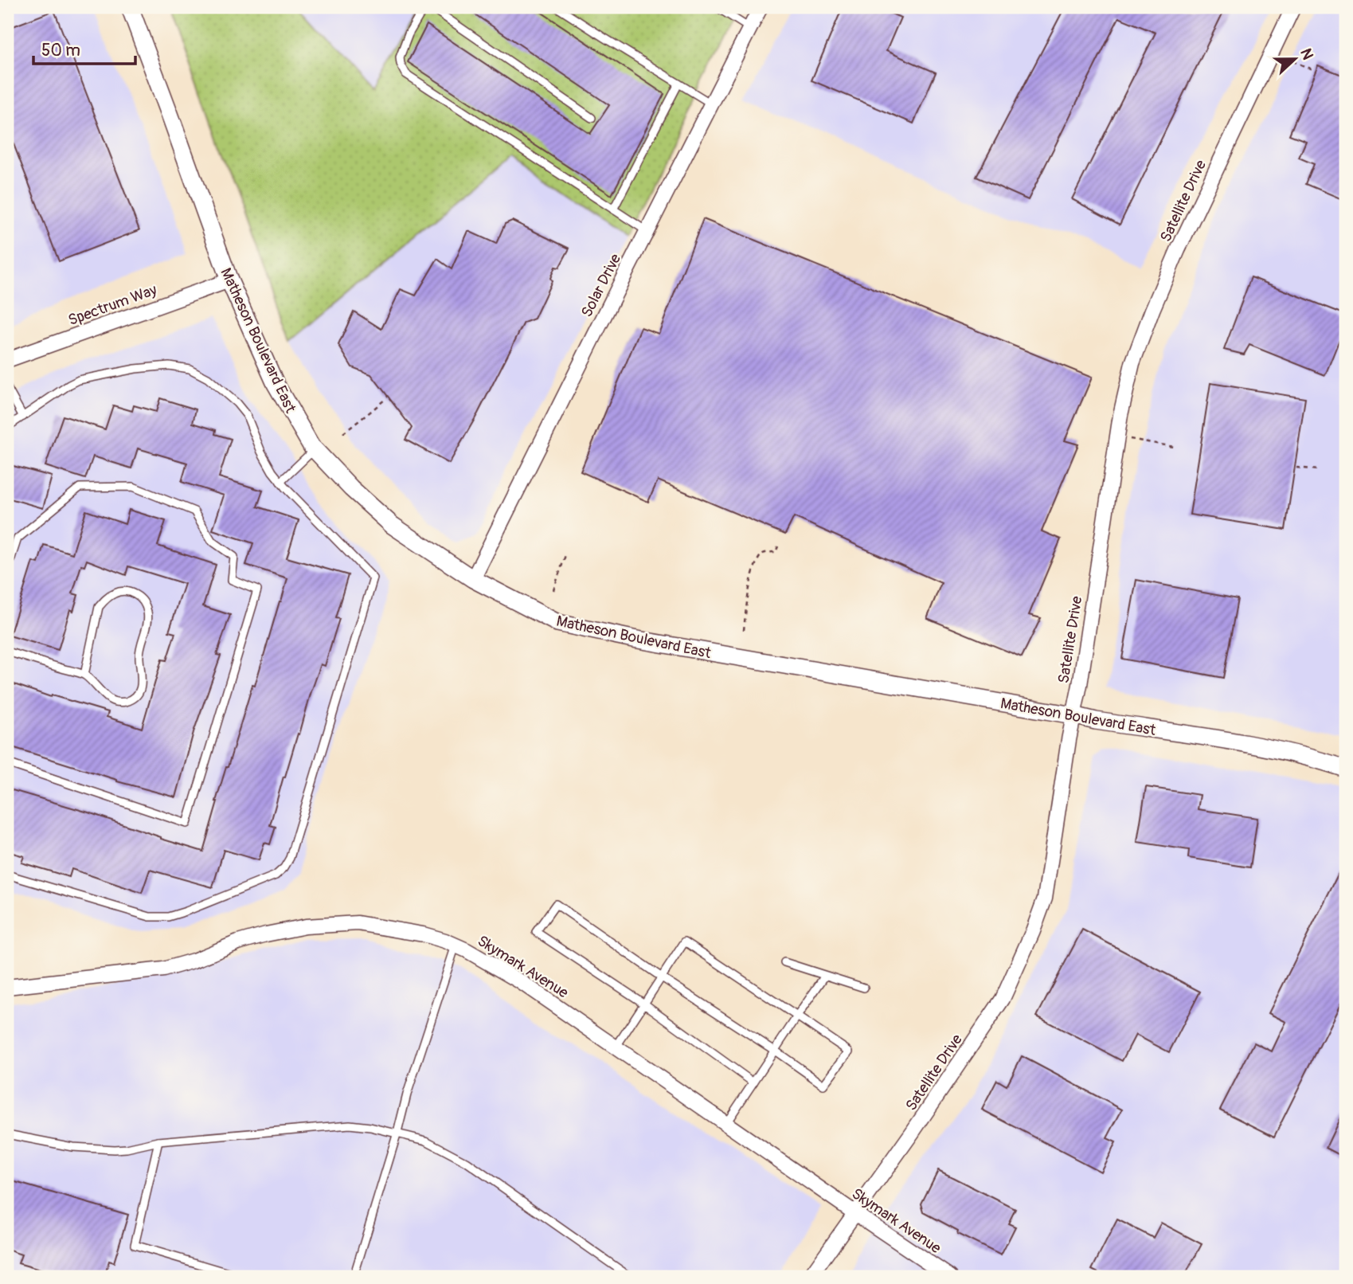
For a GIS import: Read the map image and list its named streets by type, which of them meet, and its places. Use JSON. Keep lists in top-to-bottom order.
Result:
{
  "streets": {
    "street": [
      "Satellite Drive",
      "Solar Drive",
      "Spectrum Way",
      "Matheson Boulevard East",
      "Skymark Avenue"
    ]
  },
  "crossings": [
    ["Satellite Drive", "Matheson Boulevard East"],
    ["Satellite Drive", "Skymark Avenue"],
    ["Solar Drive", "Matheson Boulevard East"],
    ["Spectrum Way", "Matheson Boulevard East"]
  ],
  "scale_bar": "50 m",
  "north": "right"
}
